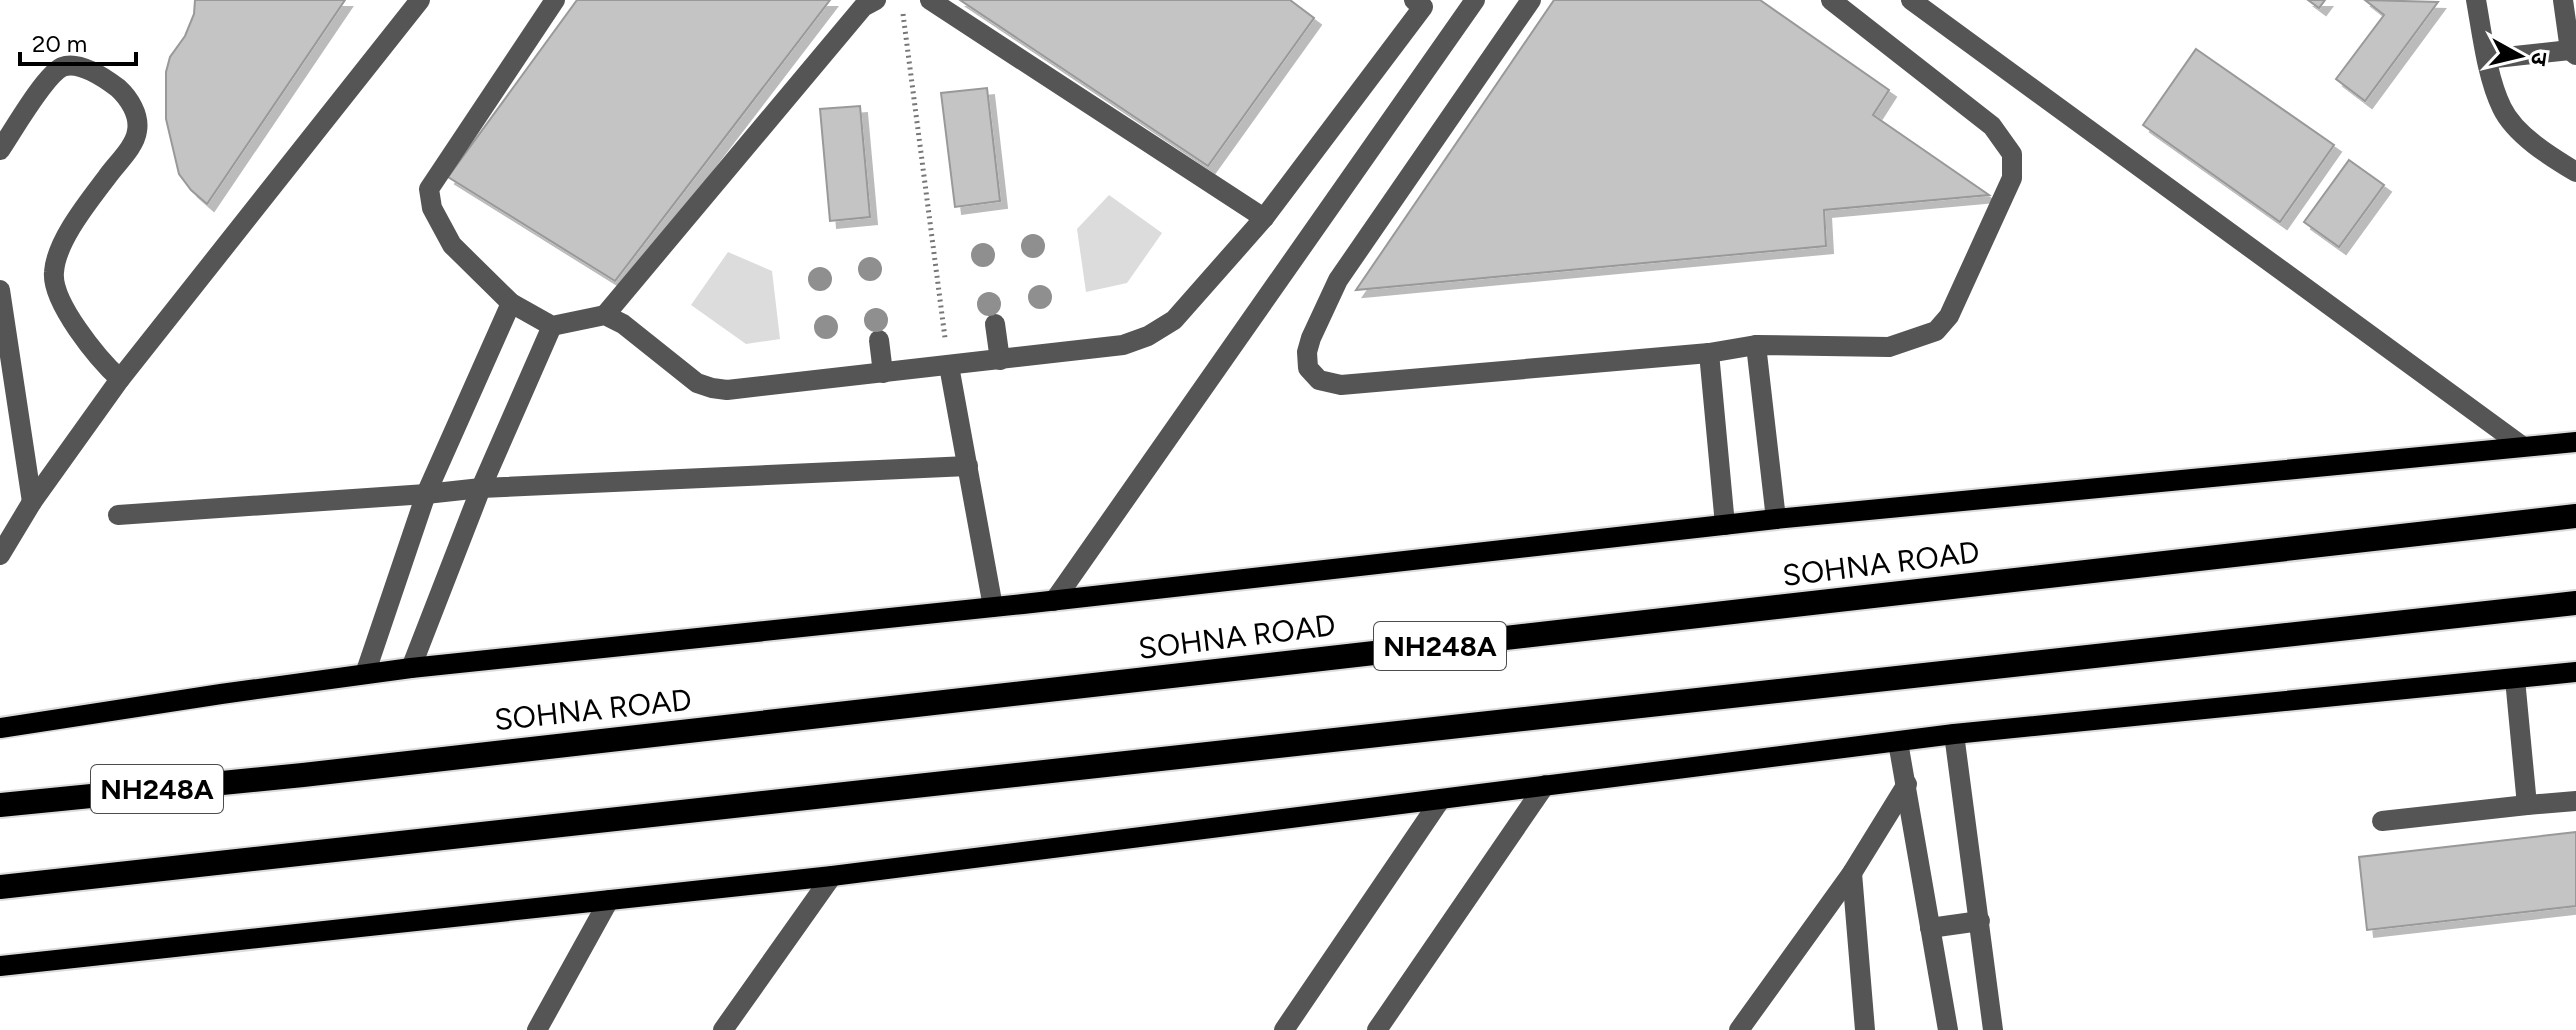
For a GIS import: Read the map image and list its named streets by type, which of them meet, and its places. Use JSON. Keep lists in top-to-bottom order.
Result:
{
  "streets": {
    "highway": ["SOHNA ROAD", "NH248A"]
  },
  "scale_bar": "20 m",
  "north": "right"
}
